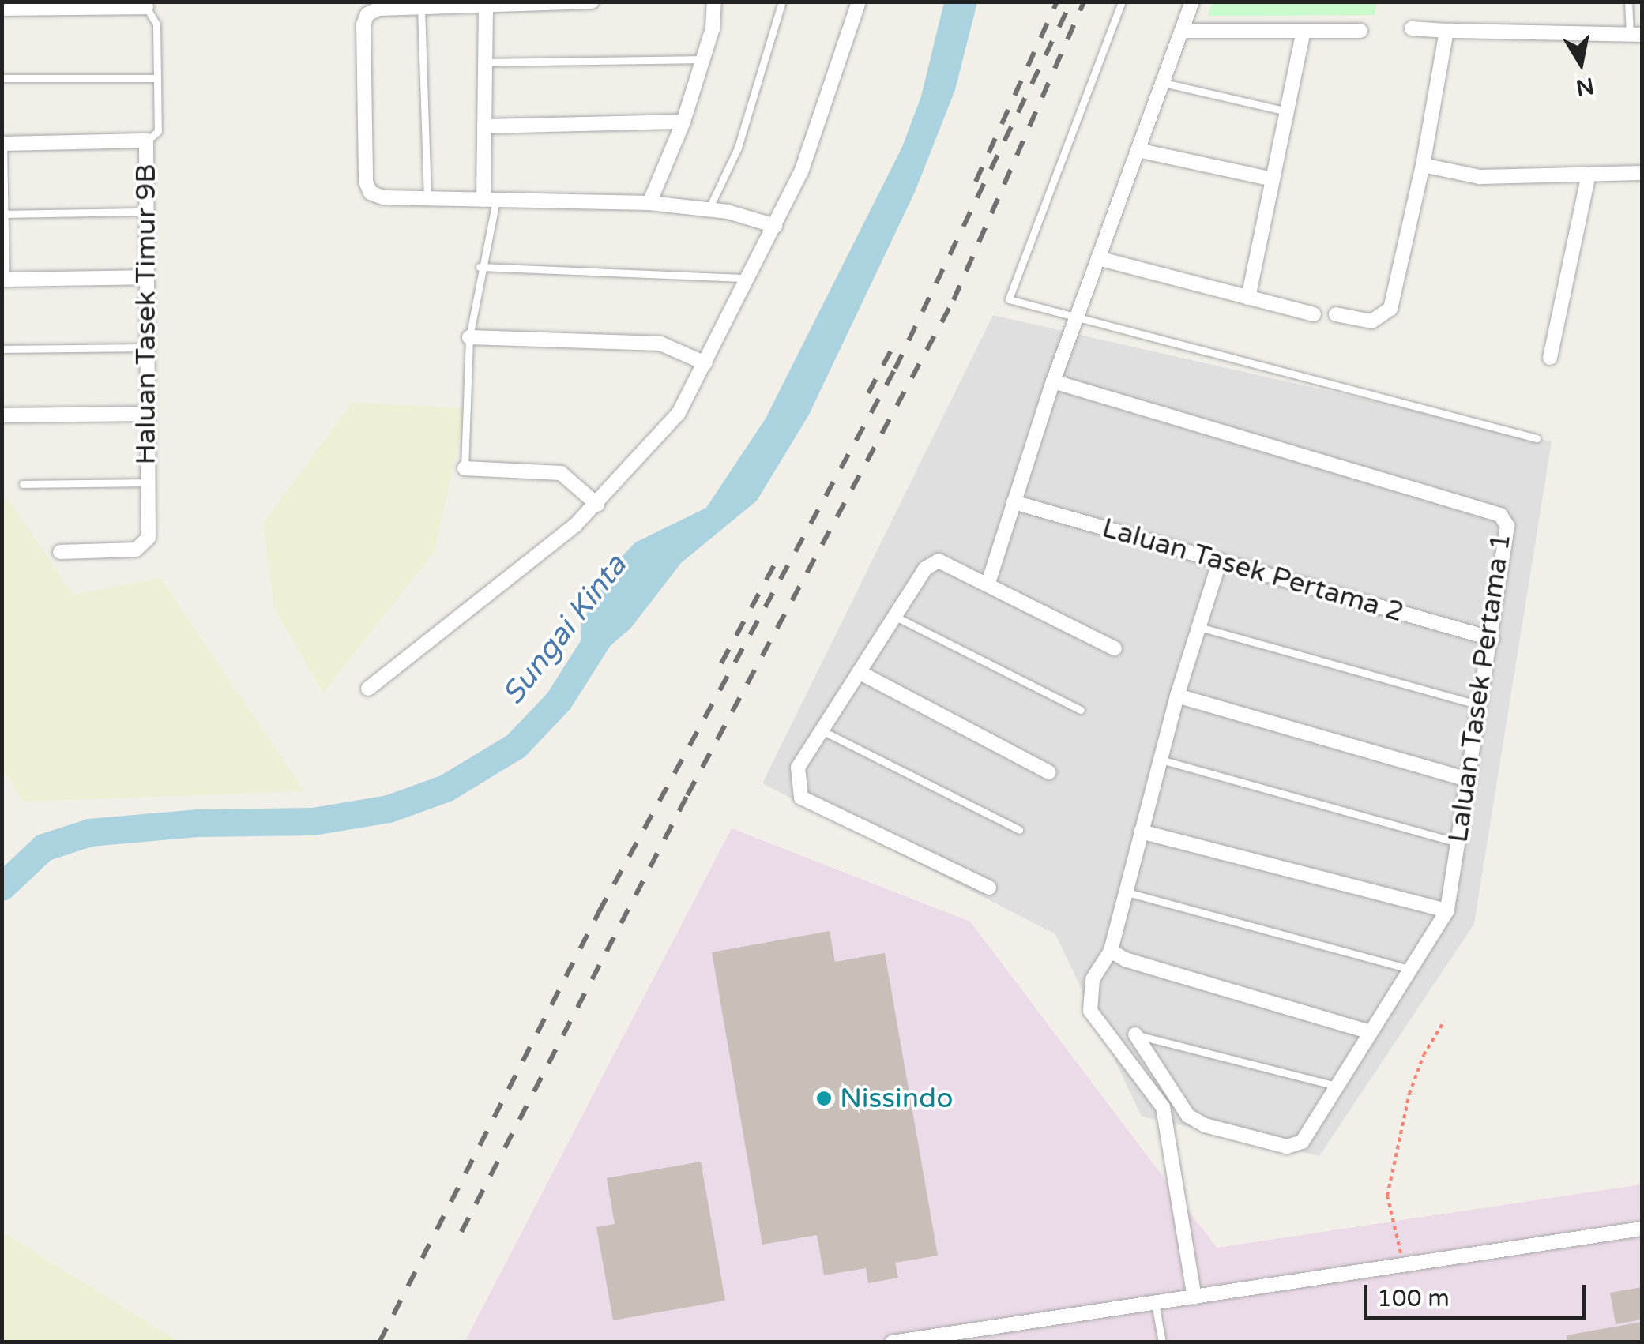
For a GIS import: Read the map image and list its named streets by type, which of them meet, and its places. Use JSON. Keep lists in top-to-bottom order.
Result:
{
  "streets": {
    "street": ["Haluan Tasek Timur 9B", "Laluan Tasek Pertama 2", "Laluan Tasek Pertama 1"]
  },
  "crossings": [
    ["Laluan Tasek Pertama 2", "Laluan Tasek Pertama 1"]
  ],
  "water": ["Sungai Kinta"],
  "places": ["Nissindo"],
  "scale_bar": "100 m",
  "north": "bottom"
}
